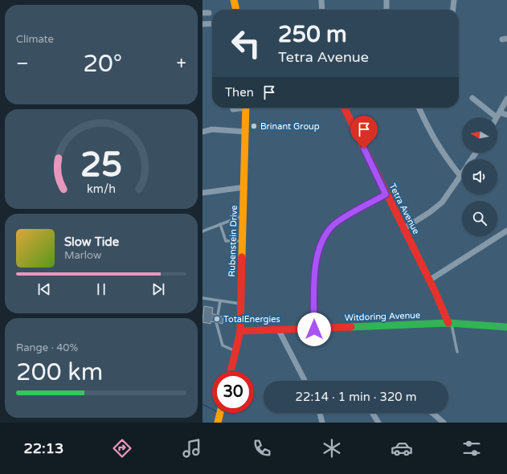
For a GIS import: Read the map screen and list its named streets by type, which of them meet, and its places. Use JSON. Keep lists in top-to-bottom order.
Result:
{
  "streets": {
    "street": ["Tetra Avenue", "Rubenstein Drive", "Witdoring Avenue"]
  },
  "crossings": [
    ["Tetra Avenue", "Witdoring Avenue"],
    ["Rubenstein Drive", "Witdoring Avenue"]
  ],
  "places": ["Brinant Group", "TotalEnergies"],
  "north": "left",
  "page": {
    "tile": [
      "Climate",
      ["Range · 40%", "200 km"]
    ],
    "turn": ["250 m", "Tetra Avenue"],
    "heat": ["−", "20°", "+"],
    "then": "Then",
    "song": ["Slow Tide", "Marlow"],
    "limit": "30",
    "trip": "22:14 · 1 min · 320 m",
    "tabs": "22:13",
    "gauge": ["25", "km/h"]
  }
}
